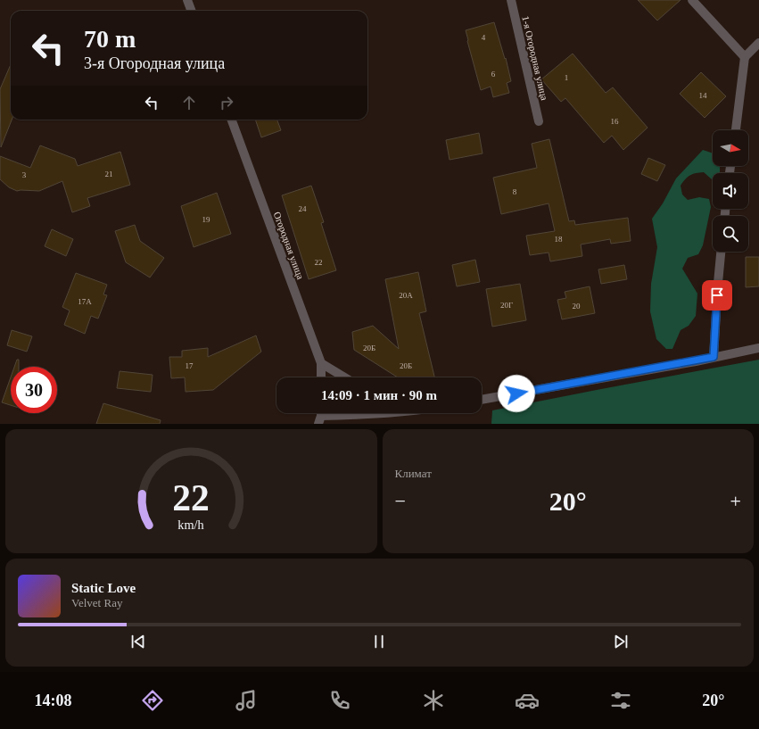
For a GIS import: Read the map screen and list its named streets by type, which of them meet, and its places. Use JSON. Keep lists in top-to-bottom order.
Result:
{
  "streets": {
    "street": ["1-я Огородная улица", "Огородная улица"]
  },
  "house_numbers": [
    "4",
    "6",
    "1",
    "14",
    "16",
    "21",
    "3",
    "8",
    "24",
    "19",
    "18",
    "22",
    "20А",
    "17А",
    "20Г",
    "20",
    "20Б",
    "17",
    "20Б"
  ],
  "north": "right",
  "page": {
    "turn": ["70 m", "3-я Огородная улица"],
    "limit": "30",
    "trip": "14:09 · 1 мин · 90 m",
    "tile": "Климат",
    "heat": ["−", "20°", "+"],
    "song": ["Static Love", "Velvet Ray"],
    "tabs": ["14:08", "20°"],
    "gauge": ["22", "km/h"]
  }
}
